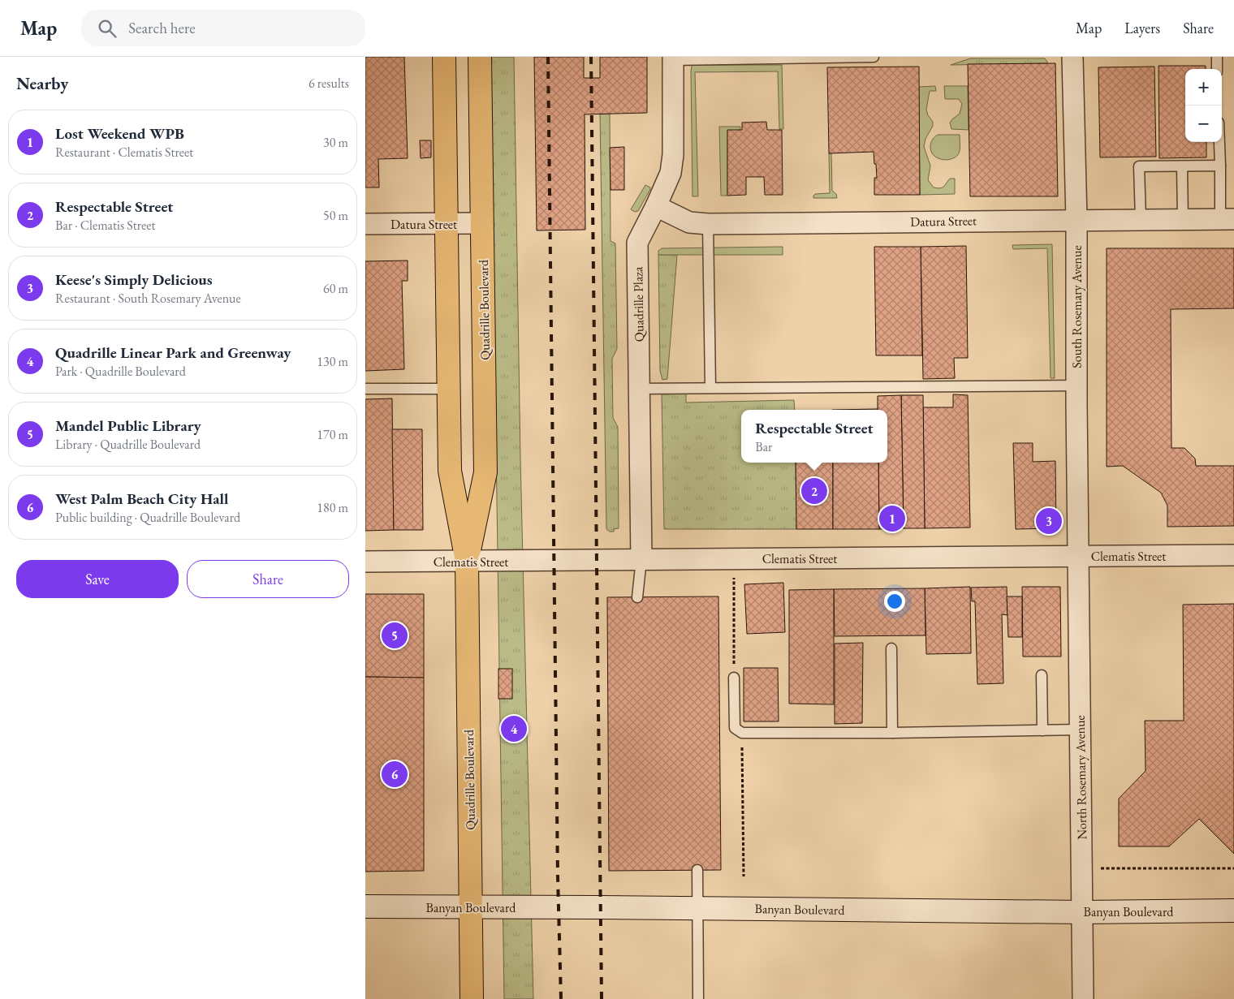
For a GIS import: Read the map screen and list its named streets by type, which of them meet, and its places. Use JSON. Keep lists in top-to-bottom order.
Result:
{
  "streets": {
    "main road": ["Quadrille Boulevard"],
    "street": [
      "Datura Street",
      "Quadrille Plaza",
      "South Rosemary Avenue",
      "Clematis Street",
      "North Rosemary Avenue",
      "Banyan Boulevard"
    ]
  },
  "crossings": [
    ["Datura Street", "Quadrille Plaza"],
    ["Datura Street", "South Rosemary Avenue"],
    ["Datura Street", "Quadrille Boulevard"],
    ["Quadrille Plaza", "Clematis Street"],
    ["South Rosemary Avenue", "Clematis Street"],
    ["South Rosemary Avenue", "North Rosemary Avenue"],
    ["Quadrille Boulevard", "Clematis Street"],
    ["Quadrille Boulevard", "Banyan Boulevard"],
    ["Clematis Street", "North Rosemary Avenue"],
    ["North Rosemary Avenue", "Banyan Boulevard"]
  ],
  "page": {
    "header": "Map",
    "search": "Search here",
    "nav": ["Map", "Layers", "Share"],
    "heading": ["Nearby", "6 results"],
    "map_buttons": ["+", "−"],
    "list": [
      {
        "mark": "1",
        "name": "Lost Weekend WPB",
        "note": "Restaurant · Clematis Street",
        "value": "30 m"
      },
      {
        "mark": "2",
        "name": "Respectable Street",
        "note": "Bar · Clematis Street",
        "value": "50 m"
      },
      {
        "mark": "3",
        "name": "Keese's Simply Delicious",
        "note": "Restaurant · South Rosemary Avenue",
        "value": "60 m"
      },
      {
        "mark": "4",
        "name": "Quadrille Linear Park and Greenway",
        "note": "Park · Quadrille Boulevard",
        "value": "130 m"
      },
      {
        "mark": "5",
        "name": "Mandel Public Library",
        "note": "Library · Quadrille Boulevard",
        "value": "170 m"
      },
      {
        "mark": "6",
        "name": "West Palm Beach City Hall",
        "note": "Public building · Quadrille Boulevard",
        "value": "180 m"
      }
    ],
    "popup": ["Respectable Street", "Bar"],
    "pins": [
      "2",
      "1",
      "3",
      "5",
      "4",
      "6"
    ],
    "buttons": ["Save", "Share"]
  }
}
